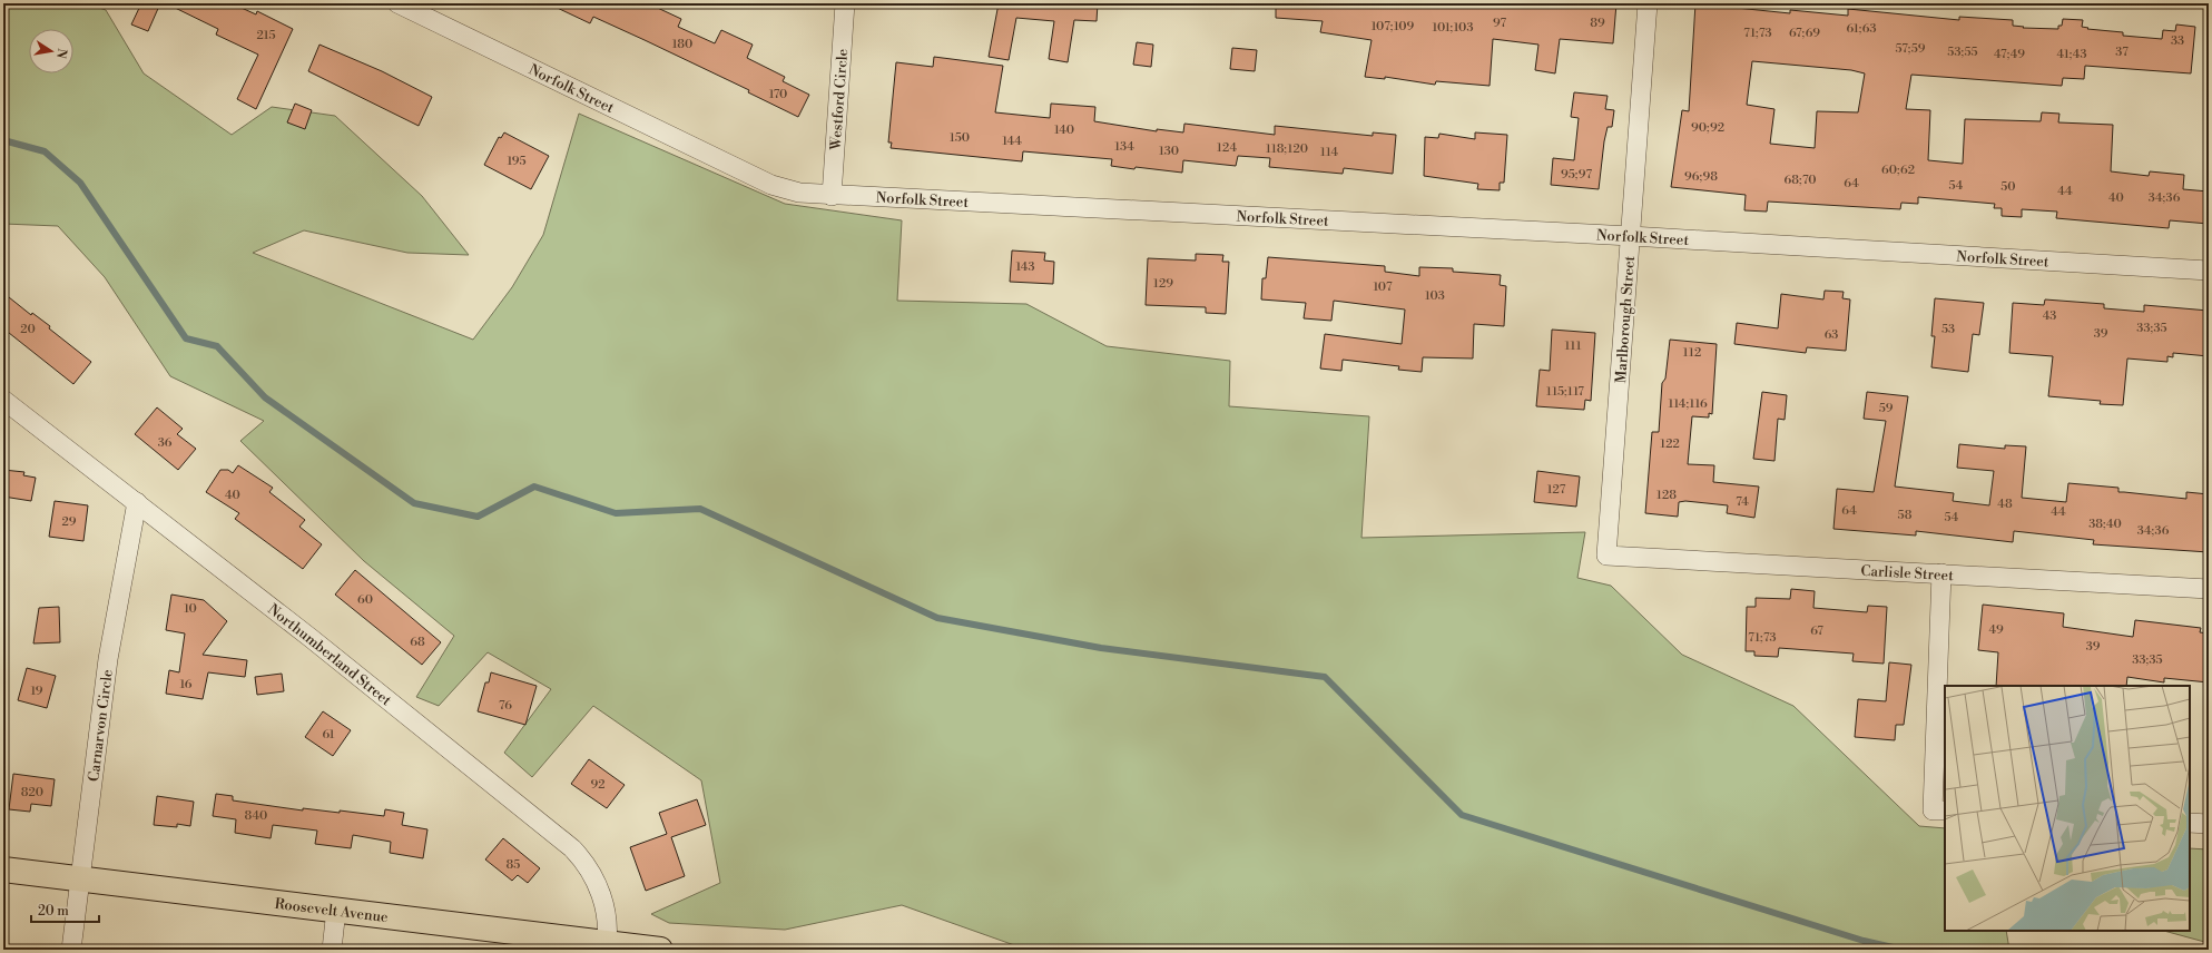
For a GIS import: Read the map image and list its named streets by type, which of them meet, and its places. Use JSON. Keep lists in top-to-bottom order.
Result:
{
  "streets": {
    "main road": ["Roosevelt Avenue"],
    "street": [
      "Norfolk Street",
      "Westford Circle",
      "Marlborough Street",
      "Carlisle Street",
      "Northumberland Street",
      "Carnarvon Circle"
    ]
  },
  "crossings": [
    ["Norfolk Street", "Westford Circle"],
    ["Norfolk Street", "Marlborough Street"],
    ["Marlborough Street", "Carlisle Street"],
    ["Northumberland Street", "Carnarvon Circle"],
    ["Northumberland Street", "Roosevelt Avenue"],
    ["Carnarvon Circle", "Roosevelt Avenue"]
  ],
  "house_numbers": [
    "97",
    "89",
    "107;109",
    "101;103",
    "61;63",
    "71;73",
    "67;69",
    "215",
    "33",
    "180",
    "57;59",
    "53;55",
    "37",
    "47;49",
    "41;43",
    "170",
    "90;92",
    "140",
    "150",
    "144",
    "134",
    "124",
    "118;120",
    "130",
    "114",
    "195",
    "60;62",
    "95;97",
    "96;98",
    "68;70",
    "64",
    "54",
    "50",
    "44",
    "40",
    "34;36",
    "143",
    "129",
    "107",
    "103",
    "43",
    "33;35",
    "20",
    "53",
    "39",
    "63",
    "111",
    "112",
    "115;117",
    "114;116",
    "59",
    "36",
    "122",
    "127",
    "40",
    "128",
    "74",
    "48",
    "64",
    "44",
    "58",
    "54",
    "29",
    "38;40",
    "34;36",
    "60",
    "10",
    "49",
    "67",
    "71;73",
    "68",
    "39",
    "33;35",
    "16",
    "19",
    "76",
    "61",
    "92",
    "820",
    "840",
    "85"
  ],
  "scale_bar": "20 m",
  "north": "right"
}
